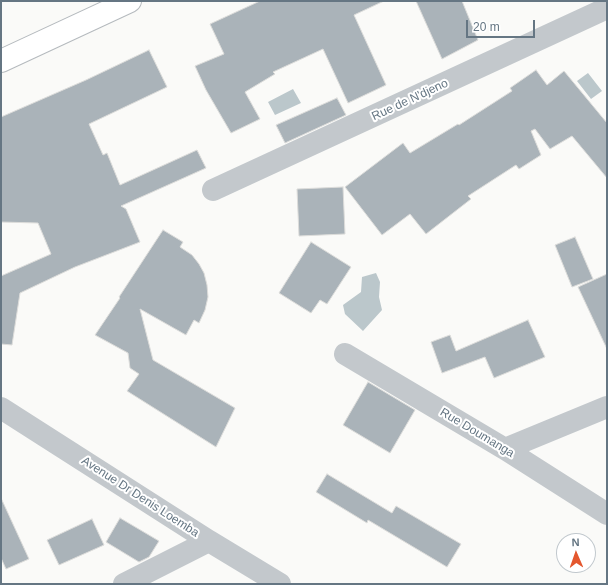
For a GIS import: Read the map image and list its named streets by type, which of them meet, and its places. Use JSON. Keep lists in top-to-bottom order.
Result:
{
  "streets": {
    "street": ["Rue de N'djeno", "Rue Doumanga", "Avenue Dr Denis Loemba"]
  },
  "scale_bar": "20 m",
  "north": "top"
}
